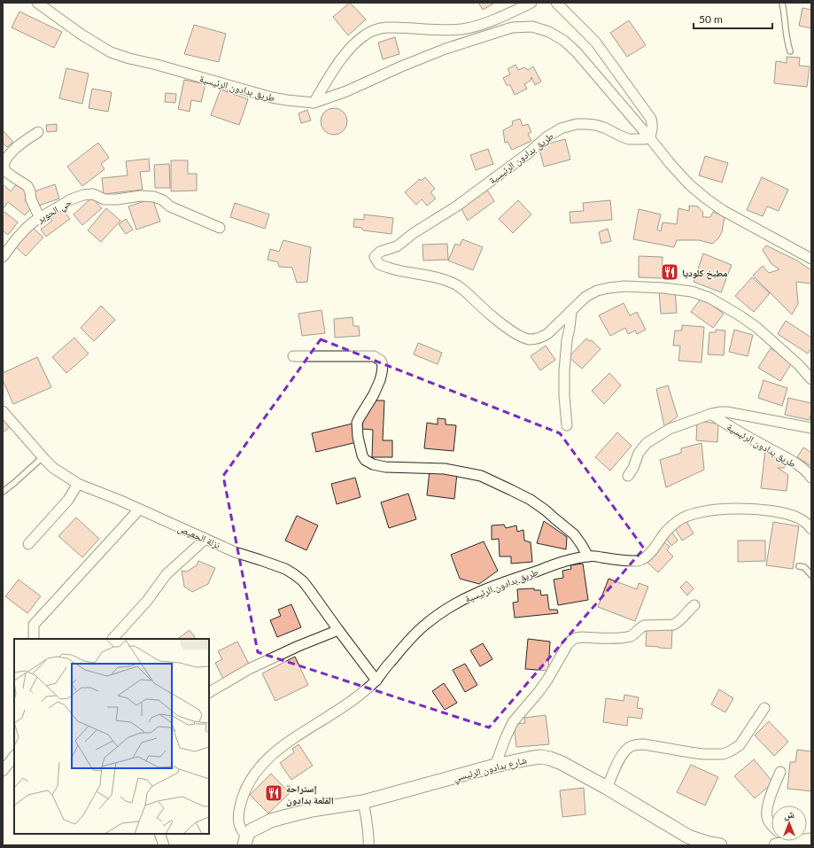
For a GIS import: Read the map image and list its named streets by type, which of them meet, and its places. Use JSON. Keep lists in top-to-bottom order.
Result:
{
  "streets": {
    "main road": ["شارع بدادون الرئيسي"],
    "street": ["طريق بدادون الرئيسية", "حي الحوير", "نزلة الجعيص"]
  },
  "crossings": [
    ["طريق بدادون الرئيسية", "نزلة الجعيص"],
    ["طريق بدادون الرئيسية", "شارع بدادون الرئيسي"]
  ],
  "places": {
    "restaurant": ["مطبخ كلوديا", "إستراحة القلعة بدادون"]
  },
  "scale_bar": "50 m",
  "north": "top"
}
